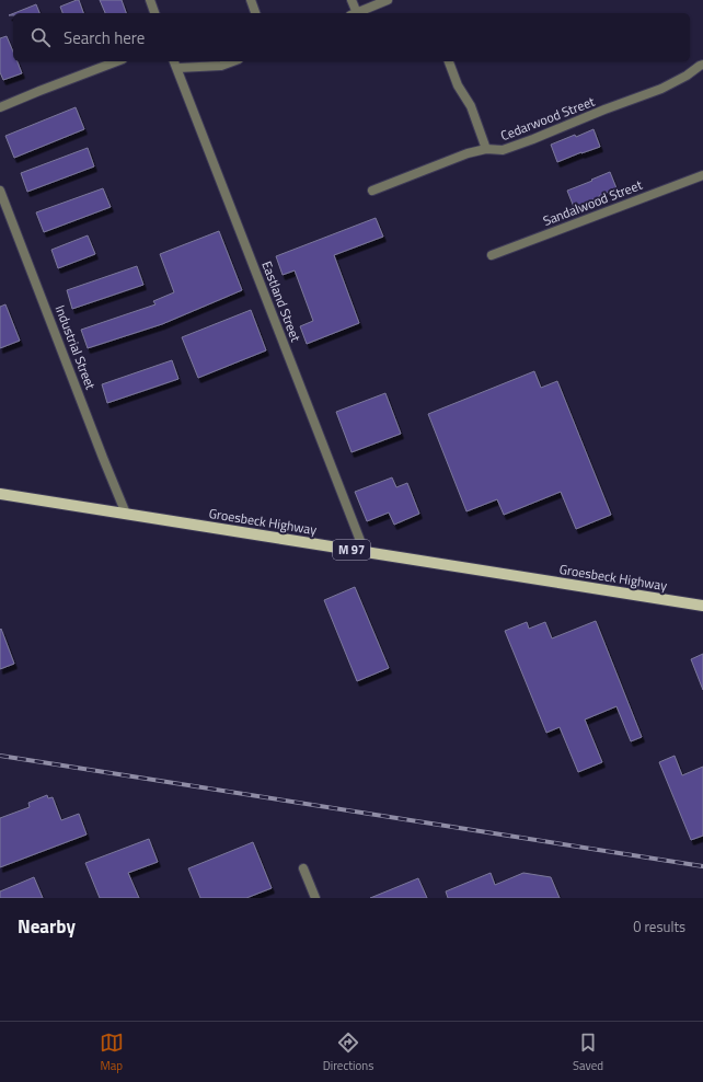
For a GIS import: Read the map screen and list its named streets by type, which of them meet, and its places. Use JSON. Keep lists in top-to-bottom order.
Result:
{
  "streets": {
    "main road": ["Groesbeck Highway", "M 97"],
    "street": [
      "Cedarwood Street",
      "Sandalwood Street",
      "Eastland Street",
      "Industrial Street"
    ]
  },
  "crossings": [
    ["Eastland Street", "Groesbeck Highway"],
    ["Industrial Street", "Groesbeck Highway"]
  ],
  "page": {
    "search": "Search here",
    "heading": ["Nearby", "0 results"],
    "nav": ["Map", "Directions", "Saved"]
  }
}
